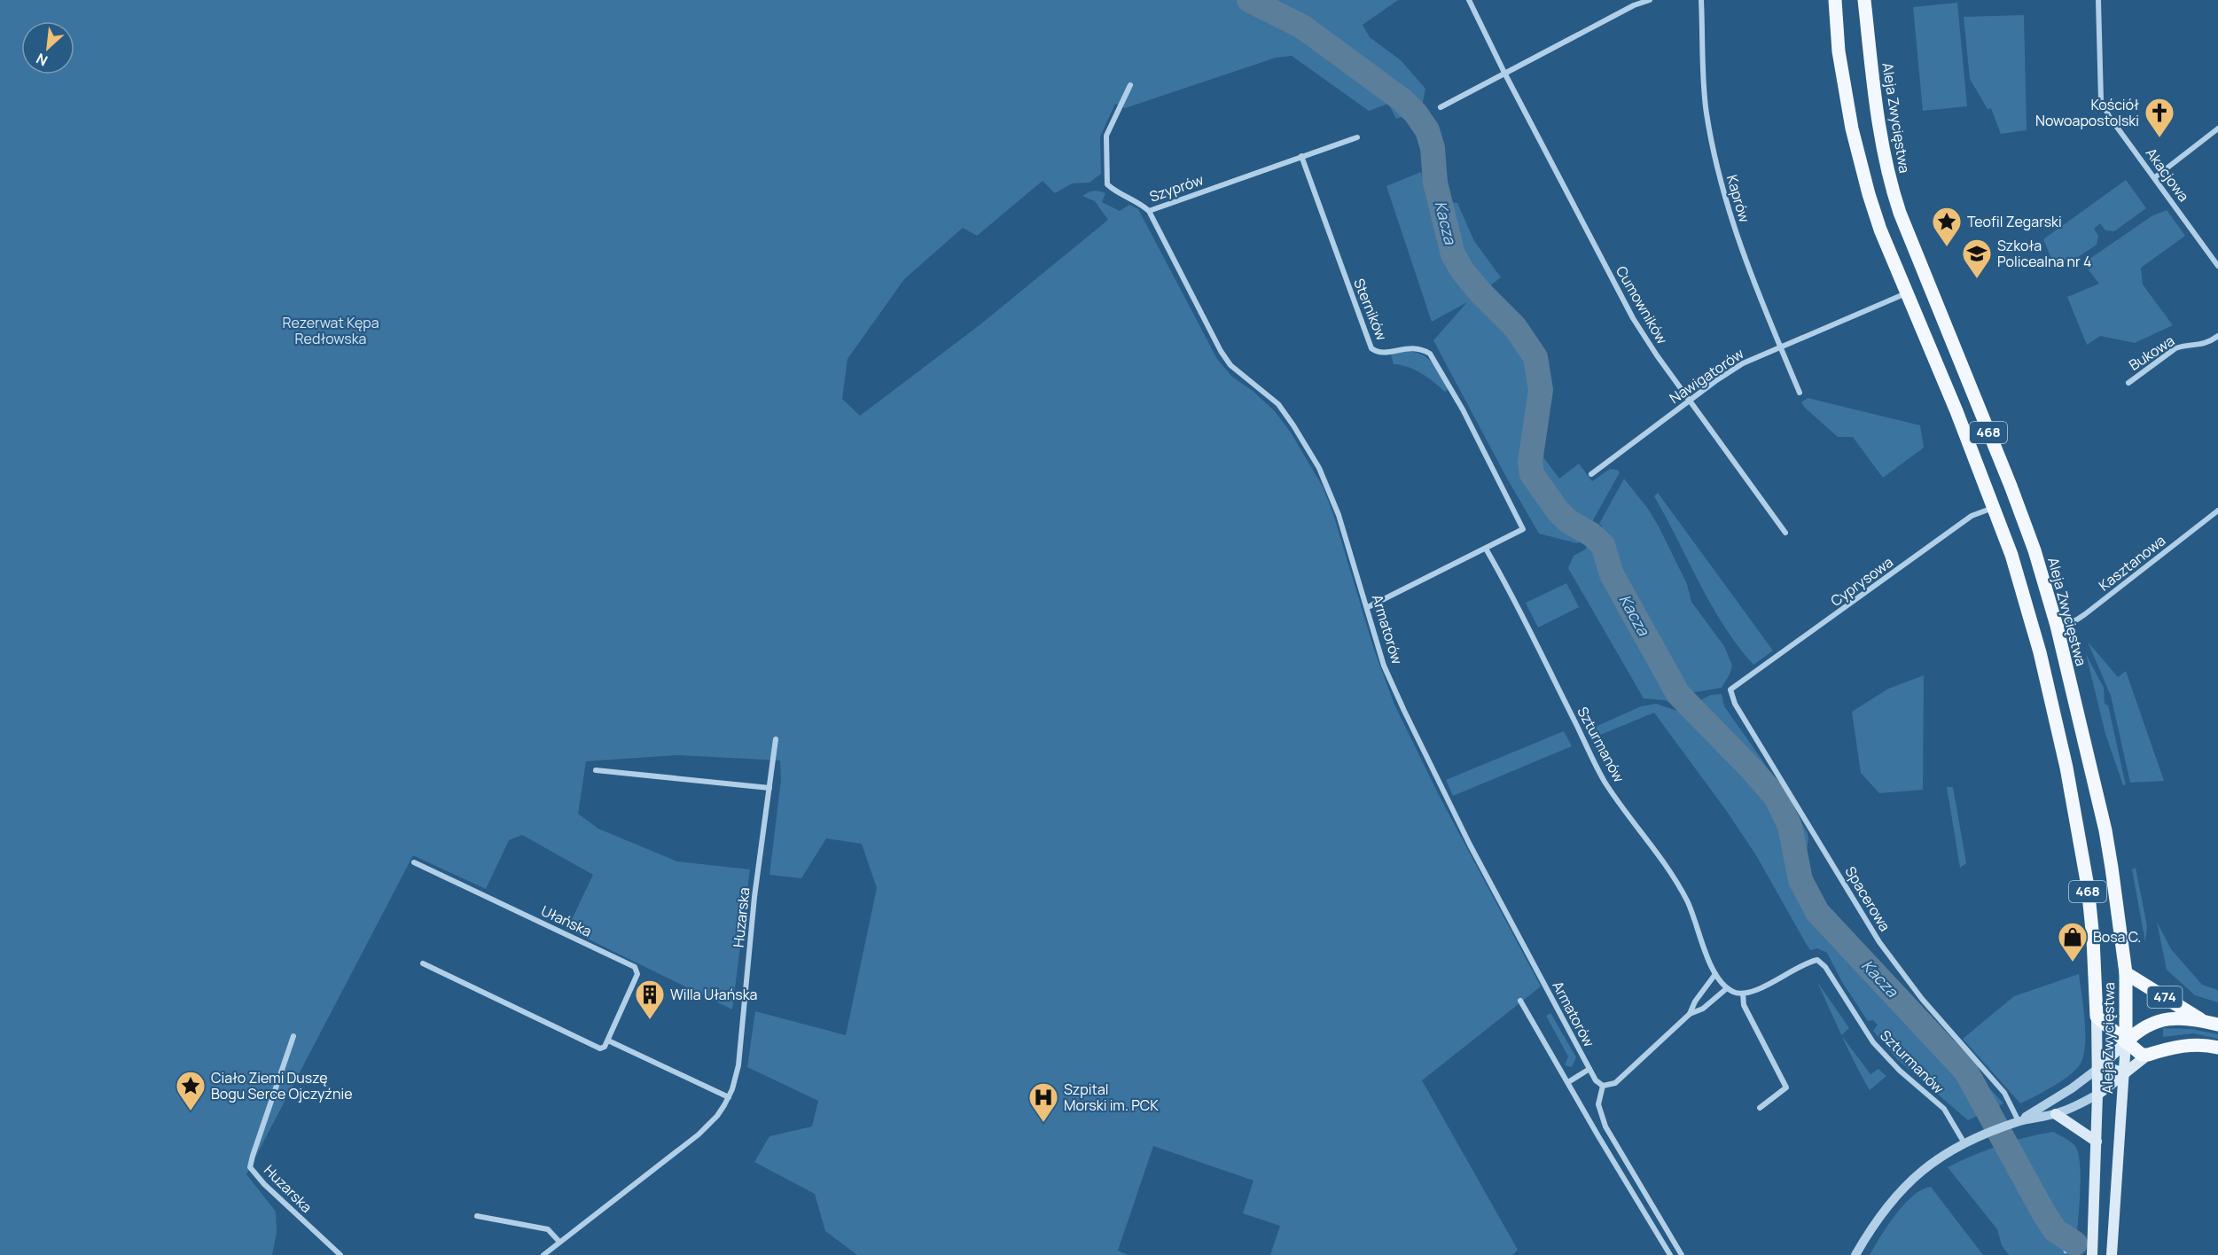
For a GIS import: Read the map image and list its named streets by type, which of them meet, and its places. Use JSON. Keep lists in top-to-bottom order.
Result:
{
  "streets": {
    "main road": ["Aleja Zwycięstwa", "468", "474"],
    "street": [
      "Akacjowa",
      "Szyprów",
      "Kaprów",
      "Cumowników",
      "Sterników",
      "Bukowa",
      "Nawigatorów",
      "Kasztanowa",
      "Cyprysowa",
      "Armatorów",
      "Szturmanów",
      "Spacerowa",
      "Huzarska",
      "Ułańska"
    ]
  },
  "crossings": [
    ["Aleja Zwycięstwa", "Nawigatorów"],
    ["Aleja Zwycięstwa", "Kasztanowa"],
    ["Aleja Zwycięstwa", "Cyprysowa"],
    ["Aleja Zwycięstwa", "474"],
    ["Szyprów", "Sterników"],
    ["Szyprów", "Armatorów"],
    ["Kaprów", "Nawigatorów"],
    ["Cumowników", "Nawigatorów"],
    ["Sterników", "Szturmanów"],
    ["Cyprysowa", "Spacerowa"]
  ],
  "water": ["Kacza"],
  "parks": ["Rezerwat Kępa Redłowska"],
  "places": {
    "church": ["Kościół Nowoapostolski"],
    "place": ["Teofil Zegarski", "Ciało Ziemi Duszę Bogu Serce Ojczyźnie"],
    "school or university": ["Szkoła Policealna nr 4"],
    "shop": ["Bosa C."],
    "building": ["Willa Ułańska"],
    "hospital": ["Szpital Morski im. PCK"]
  },
  "north": "bottom left"
}
